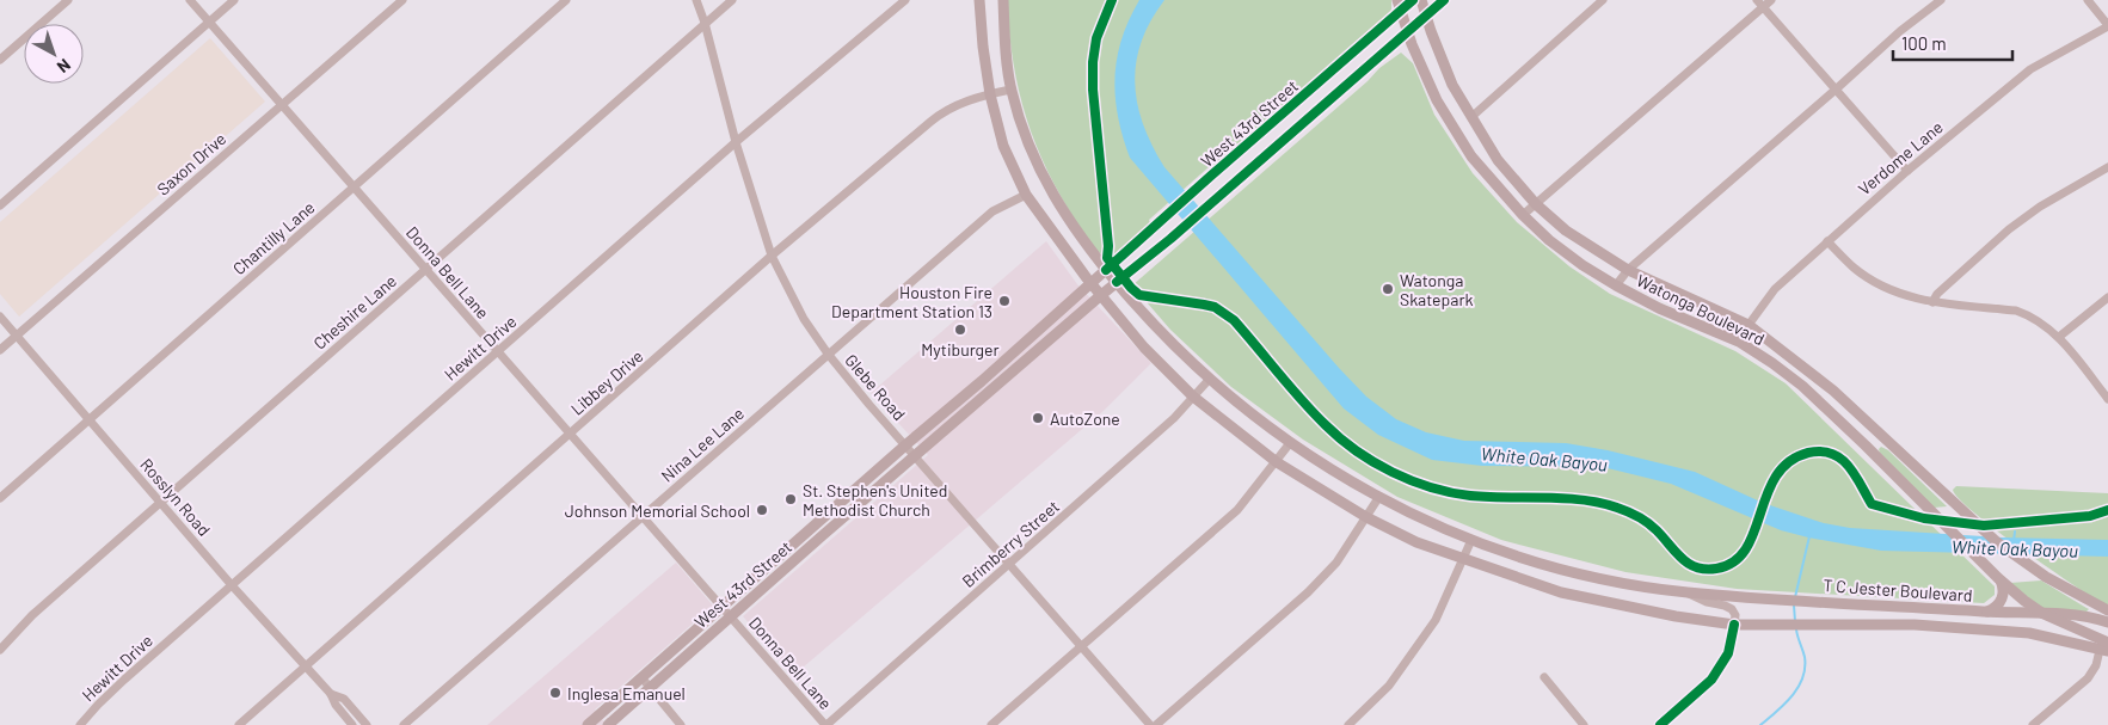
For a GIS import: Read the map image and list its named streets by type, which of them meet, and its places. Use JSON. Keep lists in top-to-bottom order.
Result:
{
  "streets": {
    "main road": ["West 43rd Street", "Watonga Boulevard", "T C Jester Boulevard"],
    "street": [
      "Verdome Lane",
      "Saxon Drive",
      "Chantilly Lane",
      "Donna Bell Lane",
      "Cheshire Lane",
      "Hewitt Drive",
      "Libbey Drive",
      "Glebe Road",
      "Nina Lee Lane",
      "Rosslyn Road",
      "Brimberry Street"
    ]
  },
  "crossings": [
    ["West 43rd Street", "Donna Bell Lane"],
    ["West 43rd Street", "Watonga Boulevard"],
    ["West 43rd Street", "Glebe Road"],
    ["West 43rd Street", "T C Jester Boulevard"],
    ["Verdome Lane", "Watonga Boulevard"],
    ["Saxon Drive", "Donna Bell Lane"],
    ["Saxon Drive", "Rosslyn Road"],
    ["Chantilly Lane", "Donna Bell Lane"],
    ["Chantilly Lane", "Rosslyn Road"],
    ["Donna Bell Lane", "Cheshire Lane"],
    ["Donna Bell Lane", "Hewitt Drive"],
    ["Donna Bell Lane", "Libbey Drive"],
    ["Donna Bell Lane", "Nina Lee Lane"],
    ["Donna Bell Lane", "Brimberry Street"],
    ["Watonga Boulevard", "T C Jester Boulevard"],
    ["Cheshire Lane", "Glebe Road"],
    ["Cheshire Lane", "Rosslyn Road"],
    ["Hewitt Drive", "Glebe Road"],
    ["Hewitt Drive", "Rosslyn Road"],
    ["Libbey Drive", "Glebe Road"],
    ["Libbey Drive", "Rosslyn Road"],
    ["Libbey Drive", "T C Jester Boulevard"],
    ["Glebe Road", "Nina Lee Lane"],
    ["Glebe Road", "Brimberry Street"],
    ["Nina Lee Lane", "T C Jester Boulevard"],
    ["Brimberry Street", "T C Jester Boulevard"]
  ],
  "water": ["White Oak Bayou"],
  "places": [
    "Watonga Skatepark",
    "Houston Fire Department Station 13",
    "Mytiburger",
    "AutoZone",
    "St. Stephen's United Methodist Church",
    "Johnson Memorial School",
    "Inglesa Emanuel"
  ],
  "scale_bar": "100 m",
  "north": "bottom right"
}
